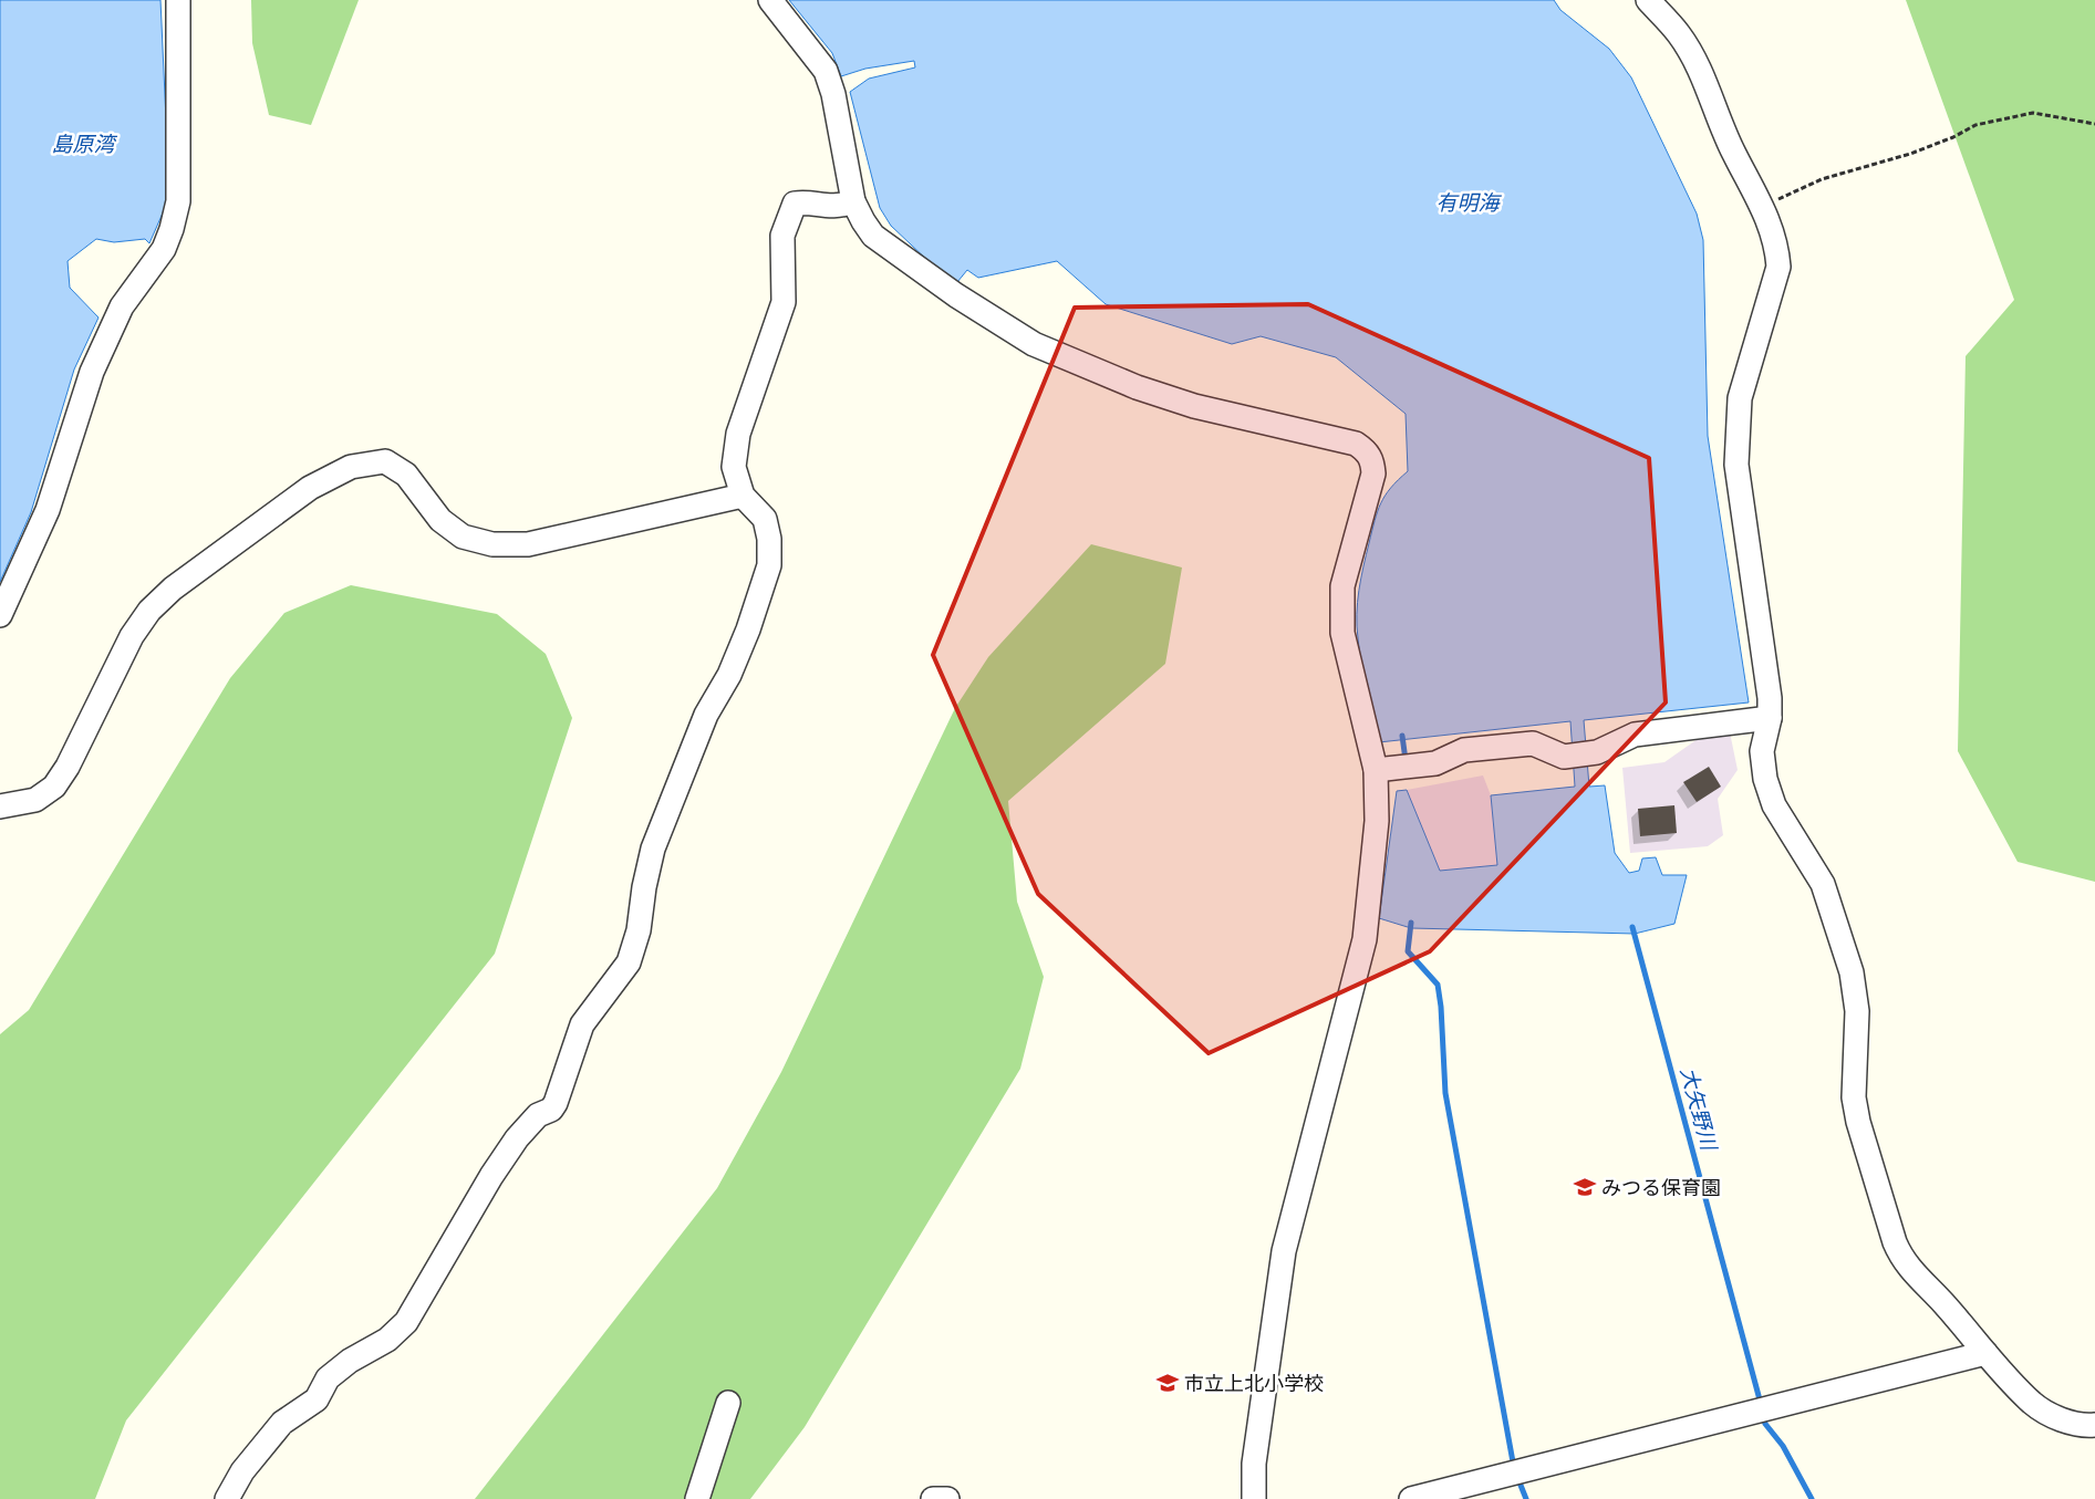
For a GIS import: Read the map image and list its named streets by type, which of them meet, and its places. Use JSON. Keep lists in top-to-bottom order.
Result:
{
  "water": ["島原湾", "有明海", "大矢野川"],
  "places": {
    "school or university": ["みつる保育園", "市立上北小学校"]
  }
}
